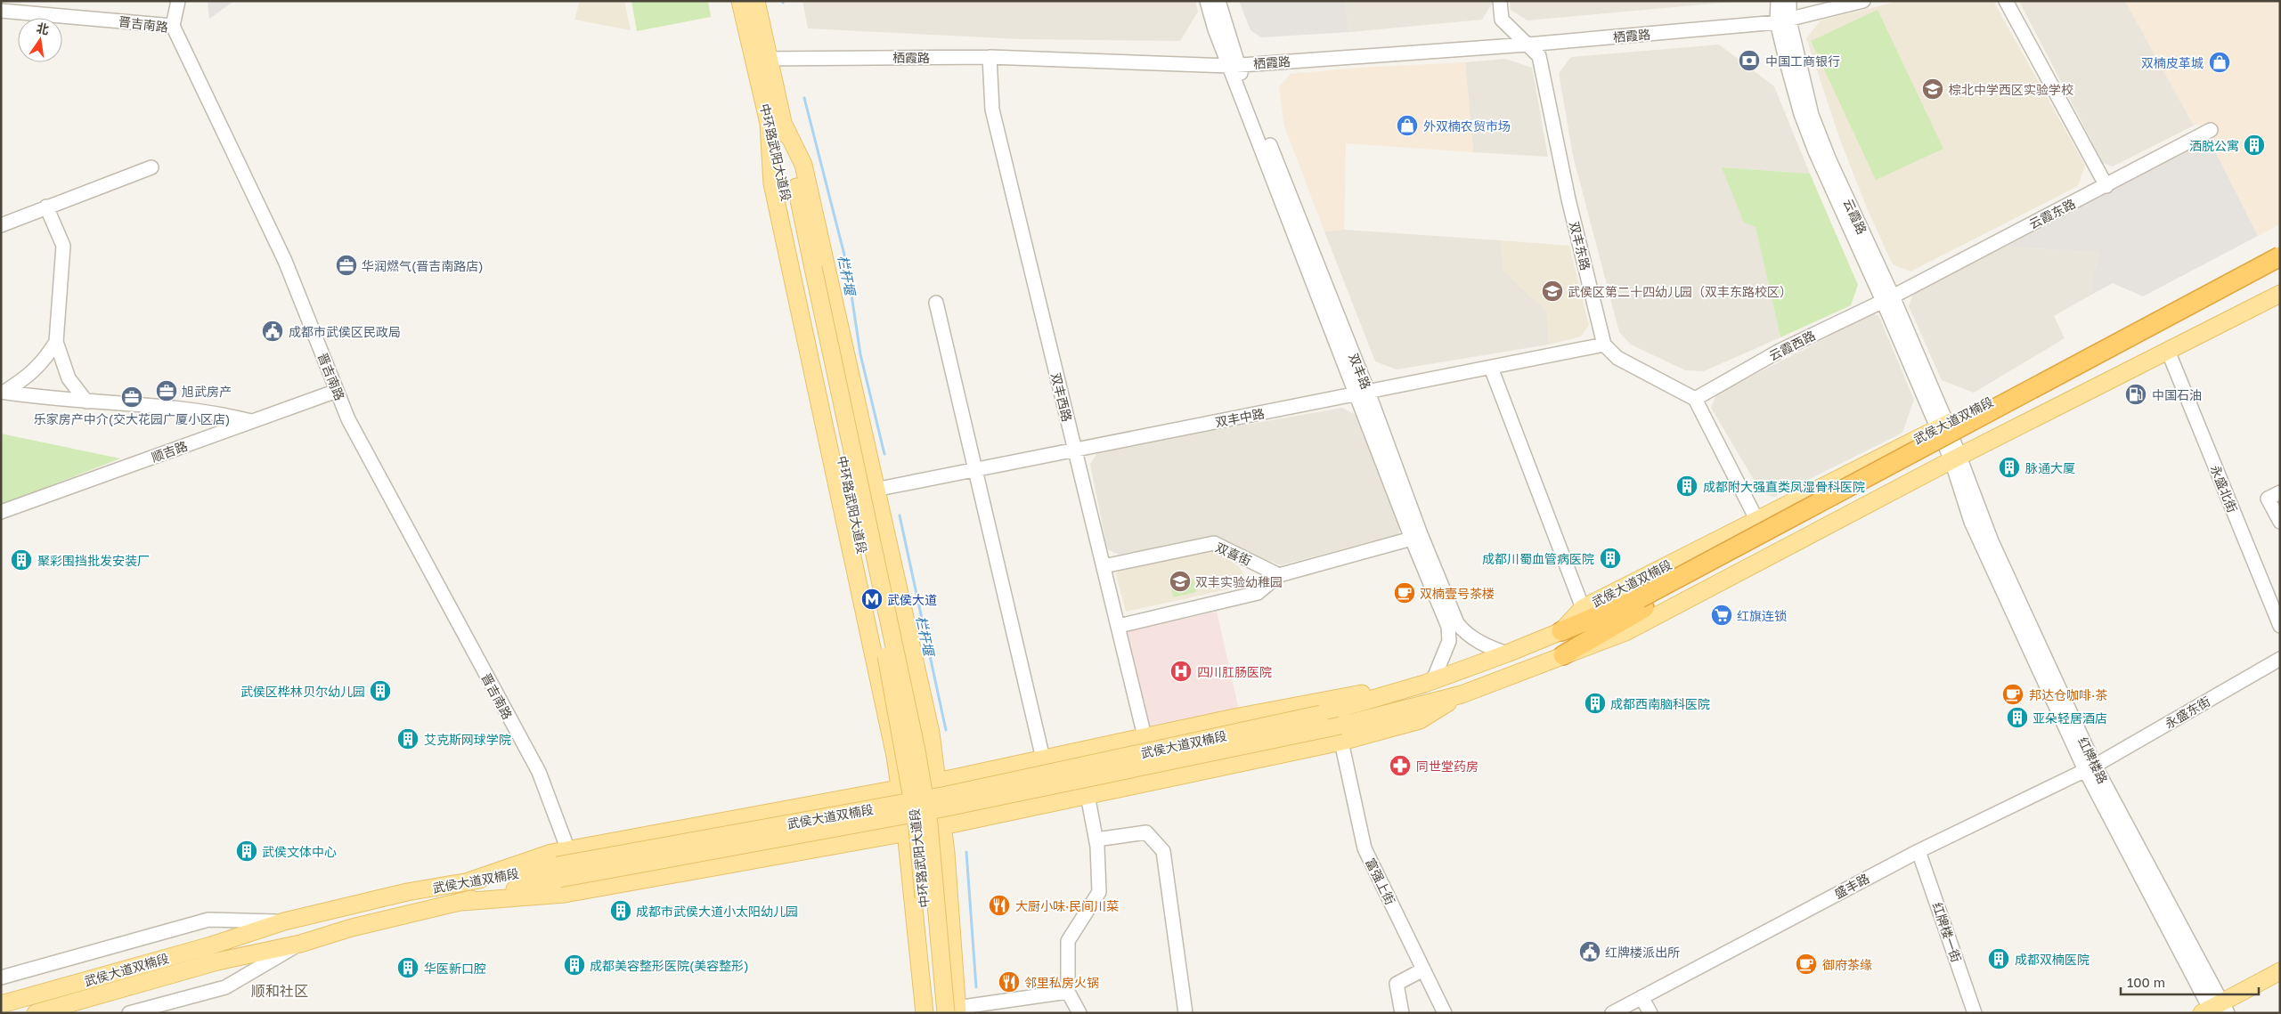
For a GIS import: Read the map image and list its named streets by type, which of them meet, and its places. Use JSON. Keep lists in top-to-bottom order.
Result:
{
  "streets": {
    "main road": ["中环路武阳大道段", "武侯大道双楠段"],
    "street": [
      "晋吉南路",
      "栖霞路",
      "云霞东路",
      "云霞路",
      "双丰东路",
      "云霞西路",
      "双丰路",
      "双丰西路",
      "双丰中路",
      "顺吉路",
      "永盛北街",
      "双喜街",
      "永盛东街",
      "红牌楼路",
      "富强上街",
      "盛丰路",
      "红牌楼一街"
    ]
  },
  "crossings": [
    ["晋吉南路", "顺吉路"],
    ["栖霞路", "中环路武阳大道段"],
    ["栖霞路", "云霞路"],
    ["栖霞路", "双丰东路"],
    ["栖霞路", "双丰路"],
    ["栖霞路", "双丰西路"],
    ["云霞东路", "云霞路"],
    ["云霞东路", "云霞西路"],
    ["云霞路", "云霞西路"],
    ["云霞路", "武侯大道双楠段"],
    ["云霞路", "红牌楼路"],
    ["双丰东路", "双丰中路"],
    ["双丰路", "双丰中路"],
    ["双丰路", "武侯大道双楠段"],
    ["双丰西路", "双丰中路"],
    ["双丰西路", "双喜街"],
    ["武侯大道双楠段", "永盛北街"],
    ["武侯大道双楠段", "红牌楼路"],
    ["武侯大道双楠段", "富强上街"],
    ["永盛东街", "红牌楼路"],
    ["永盛东街", "盛丰路"],
    ["红牌楼路", "盛丰路"],
    ["盛丰路", "红牌楼一街"]
  ],
  "districts": ["顺和社区"],
  "water": ["栏杆堰"],
  "places": {
    "bank": ["中国工商银行"],
    "shop": ["双楠皮革城", "外双楠农贸市场"],
    "school or university": ["棕北中学西区实验学校", "武侯区第二十四幼儿园（双丰东路校区）", "双丰实验幼稚园"],
    "building": [
      "洒脱公寓",
      "脉通大厦",
      "成都附大强直类凤湿骨科医院",
      "成都川蜀血管病医院",
      "聚彩围挡批发安装厂",
      "武侯区桦林贝尔幼儿园",
      "成都西南脑科医院",
      "亚朵轻居酒店",
      "艾克斯网球学院",
      "武侯文体中心",
      "成都市武侯大道小太阳幼儿园",
      "成都双楠医院",
      "成都美容整形医院(美容整形)",
      "华医新口腔"
    ],
    "office": ["华润燃气(晋吉南路店)", "旭武房产", "乐家房产中介(交大花园广厦小区店)"],
    "public building": ["成都市武侯区民政局", "红牌楼派出所"],
    "fuel station": ["中国石油"],
    "cafe": ["双楠壹号茶楼", "邦达仓咖啡·茶", "御府茶缘"],
    "metro station": ["武侯大道"],
    "supermarket": ["红旗连锁"],
    "hospital": ["四川肛肠医院"],
    "pharmacy": ["同世堂药房"],
    "restaurant": ["大厨小味·民间川菜", "邻里私房火锅"]
  },
  "scale_bar": "100 m",
  "north": "top"
}
